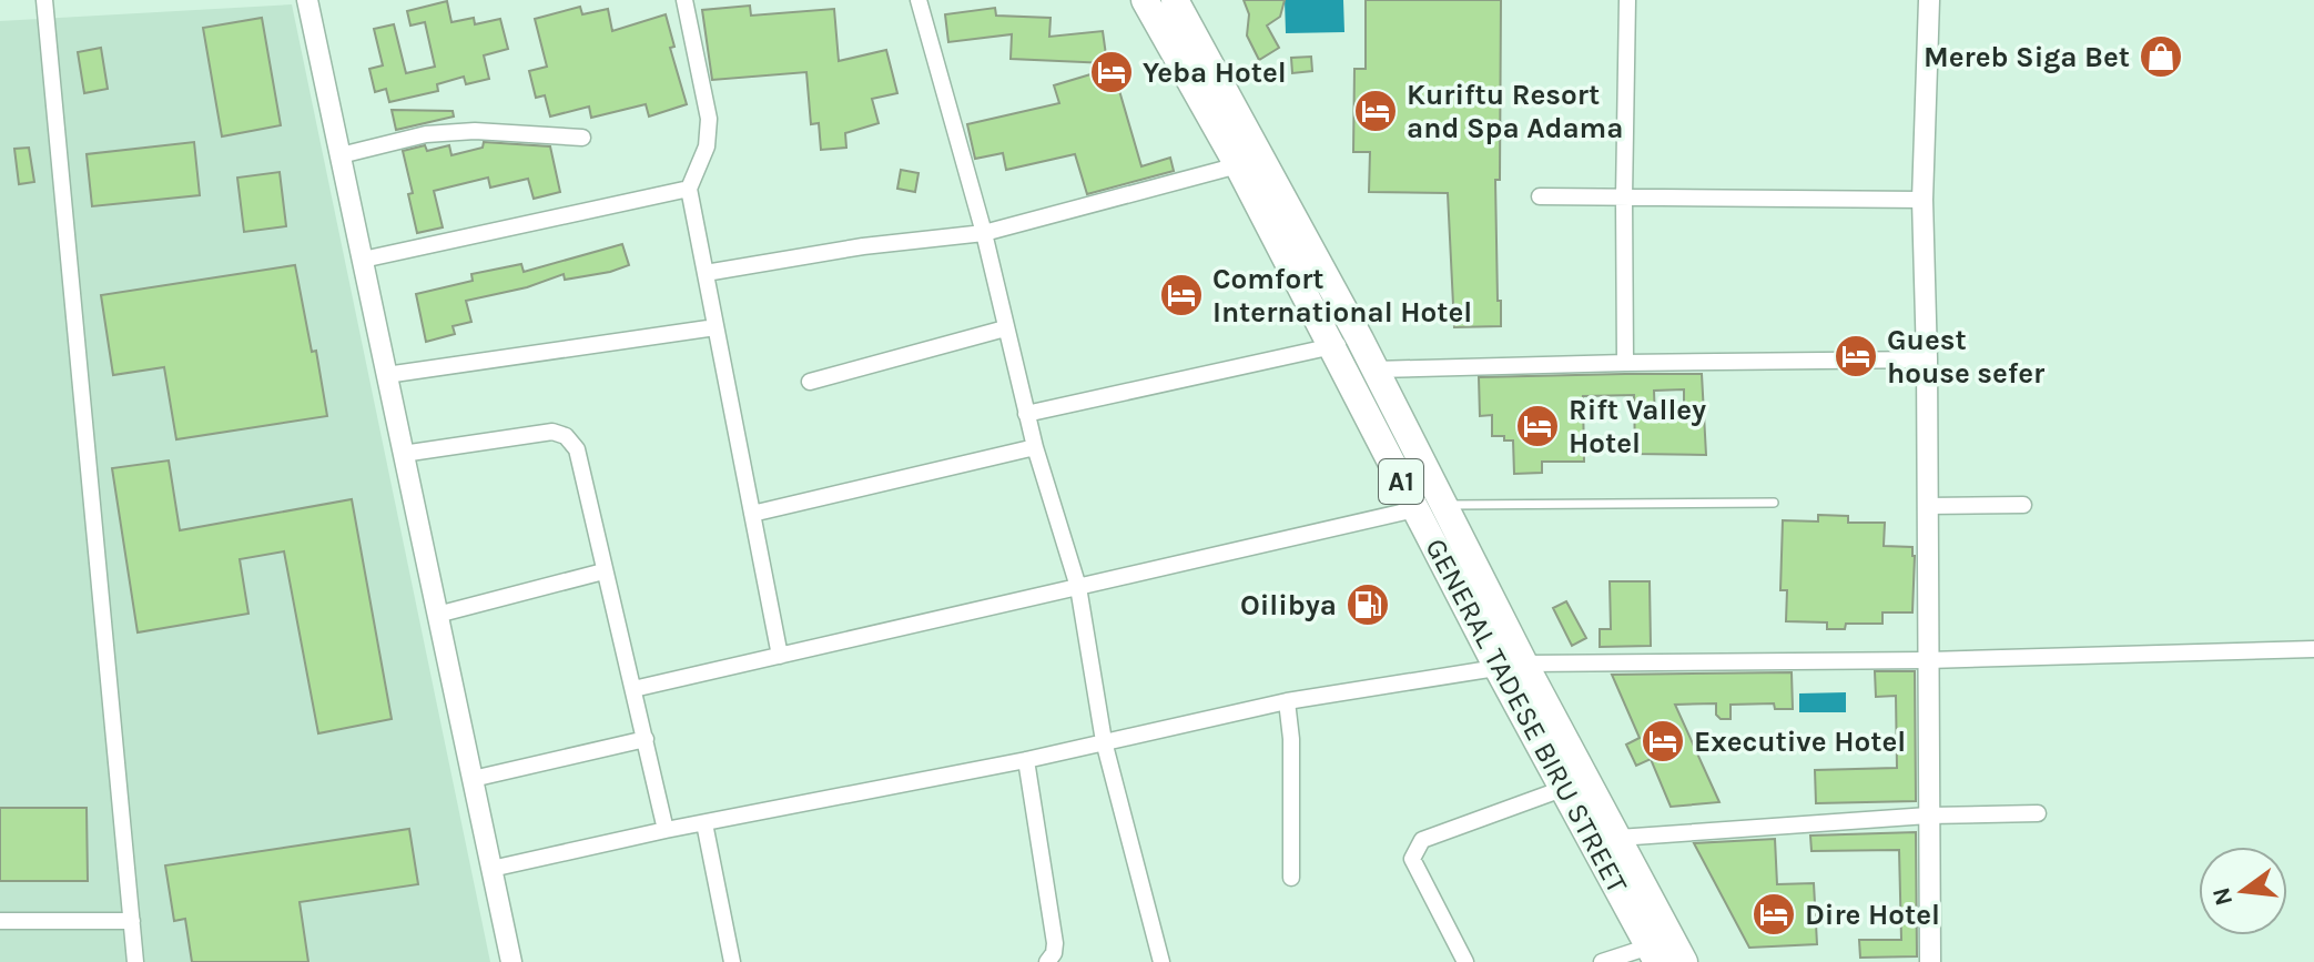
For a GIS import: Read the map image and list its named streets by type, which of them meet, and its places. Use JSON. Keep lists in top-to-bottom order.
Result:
{
  "streets": {
    "main road": ["A1", "GENERAL TADESE BIRU STREET"]
  },
  "places": {
    "shop": ["Mereb Siga Bet"],
    "hotel": [
      "Yeba Hotel",
      "Kuriftu Resort and Spa Adama",
      "Comfort International Hotel",
      "Guest house sefer",
      "Rift Valley Hotel",
      "Executive Hotel",
      "Dire Hotel"
    ],
    "fuel station": ["Oilibya"]
  },
  "north": "left"
}
